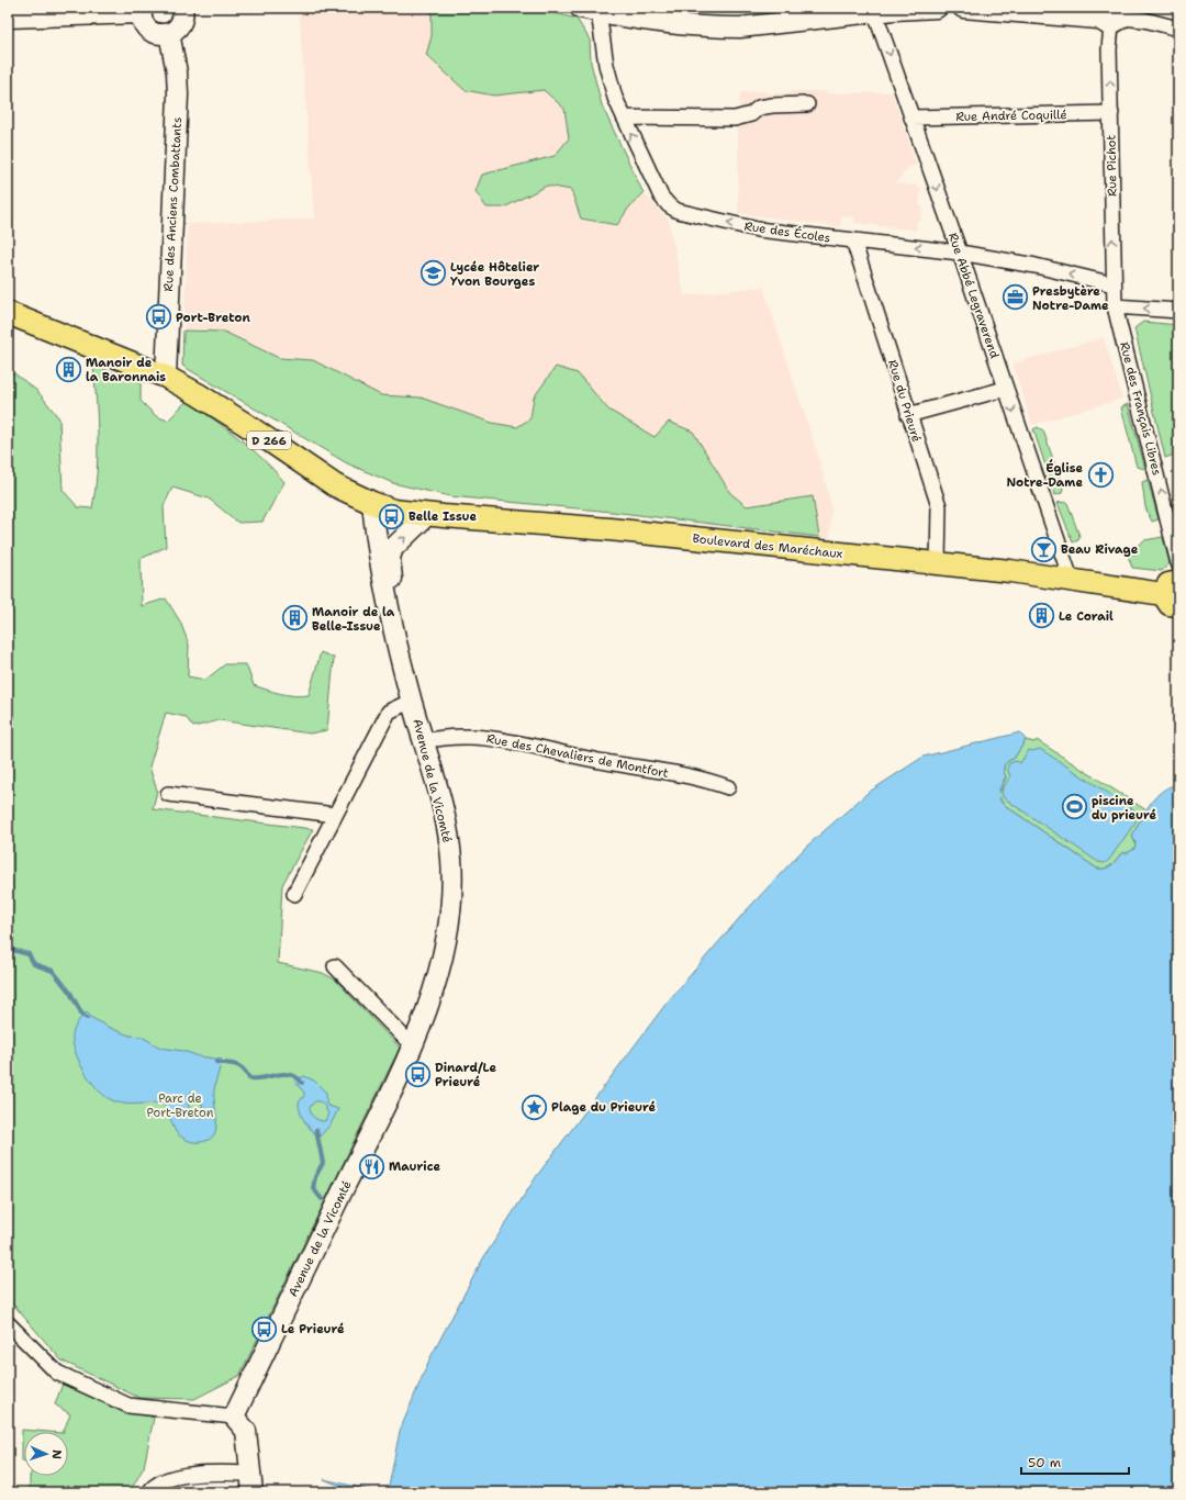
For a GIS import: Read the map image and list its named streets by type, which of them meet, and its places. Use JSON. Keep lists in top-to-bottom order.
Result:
{
  "streets": {
    "main road": [
      "Rue des Anciens Combattants",
      "D 266",
      "Boulevard des Maréchaux",
      "Avenue de la Vicomté"
    ],
    "street": [
      "Rue André Coquillé",
      "Rue Pichot",
      "Rue des Écoles",
      "Rue Abbé Legraverend",
      "Rue du Prieuré",
      "Rue des Français Libres",
      "Rue des Chevaliers de Montfort"
    ]
  },
  "crossings": [
    ["Rue André Coquillé", "Rue Pichot"],
    ["Rue André Coquillé", "Rue Abbé Legraverend"],
    ["Rue Pichot", "Rue des Écoles"],
    ["Rue Pichot", "Rue des Français Libres"],
    ["Rue des Anciens Combattants", "D 266"],
    ["Rue des Écoles", "Rue Abbé Legraverend"],
    ["Rue des Écoles", "Rue du Prieuré"],
    ["Rue Abbé Legraverend", "Boulevard des Maréchaux"],
    ["Rue du Prieuré", "Boulevard des Maréchaux"],
    ["Rue des Français Libres", "Boulevard des Maréchaux"],
    ["D 266", "Boulevard des Maréchaux"],
    ["D 266", "Avenue de la Vicomté"],
    ["Boulevard des Maréchaux", "Avenue de la Vicomté"],
    ["Rue des Chevaliers de Montfort", "Avenue de la Vicomté"]
  ],
  "one_way": ["Rue Pichot", "Rue Abbé Legraverend", "Rue des Français Libres"],
  "parks": ["Parc de Port-Breton"],
  "places": {
    "school or university": ["Lycée Hôtelier Yvon Bourges"],
    "office": ["Presbytère Notre-Dame"],
    "bus stop": [
      "Port-Breton",
      "Belle Issue",
      "Dinard/Le Prieuré",
      "Le Prieuré"
    ],
    "building": ["Manoir de la Baronnais", "Le Corail", "Manoir de la Belle-Issue"],
    "church": ["Église Notre-Dame"],
    "bar": ["Beau Rivage"],
    "sports": ["piscine du prieuré"],
    "place": ["Plage du Prieuré"],
    "restaurant": ["Maurice"]
  },
  "scale_bar": "50 m",
  "north": "right"
}
